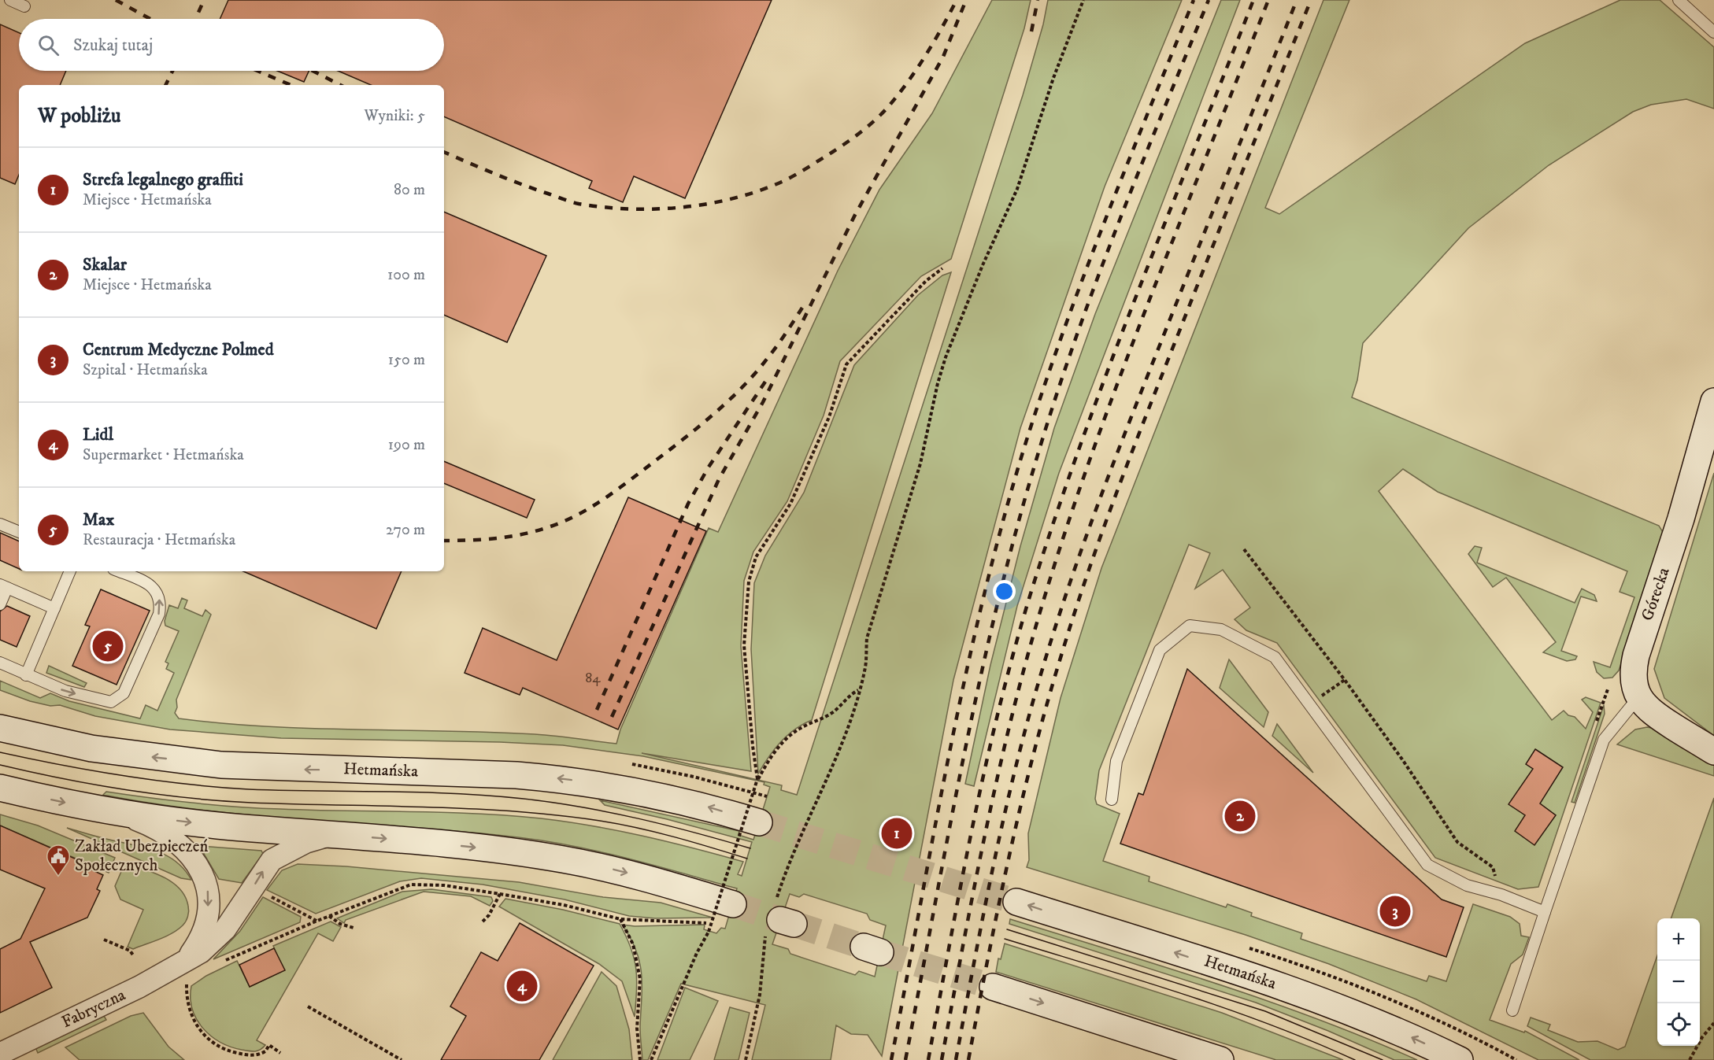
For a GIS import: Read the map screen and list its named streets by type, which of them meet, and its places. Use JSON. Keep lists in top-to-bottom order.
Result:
{
  "streets": {
    "main road": ["Górecka", "Hetmańska"],
    "street": ["Fabryczna"]
  },
  "places": {
    "public building": ["Zakład Ubezpieczeń Społecznych"]
  },
  "house_numbers": ["84"],
  "page": {
    "search": "Szukaj tutaj",
    "heading": ["W pobliżu", "Wyniki: 5"],
    "list": [
      {
        "mark": "1",
        "name": "Strefa legalnego graffiti",
        "note": "Miejsce · Hetmańska",
        "value": "80 m"
      },
      {
        "mark": "2",
        "name": "Skalar",
        "note": "Miejsce · Hetmańska",
        "value": "100 m"
      },
      {
        "mark": "3",
        "name": "Centrum Medyczne Polmed",
        "note": "Szpital · Hetmańska",
        "value": "150 m"
      },
      {
        "mark": "4",
        "name": "Lidl",
        "note": "Supermarket · Hetmańska",
        "value": "190 m"
      },
      {
        "mark": "5",
        "name": "Max",
        "note": "Restauracja · Hetmańska",
        "value": "270 m"
      }
    ],
    "pins": [
      "5",
      "2",
      "1",
      "3",
      "4"
    ],
    "map_buttons": ["+", "−"]
  }
}
